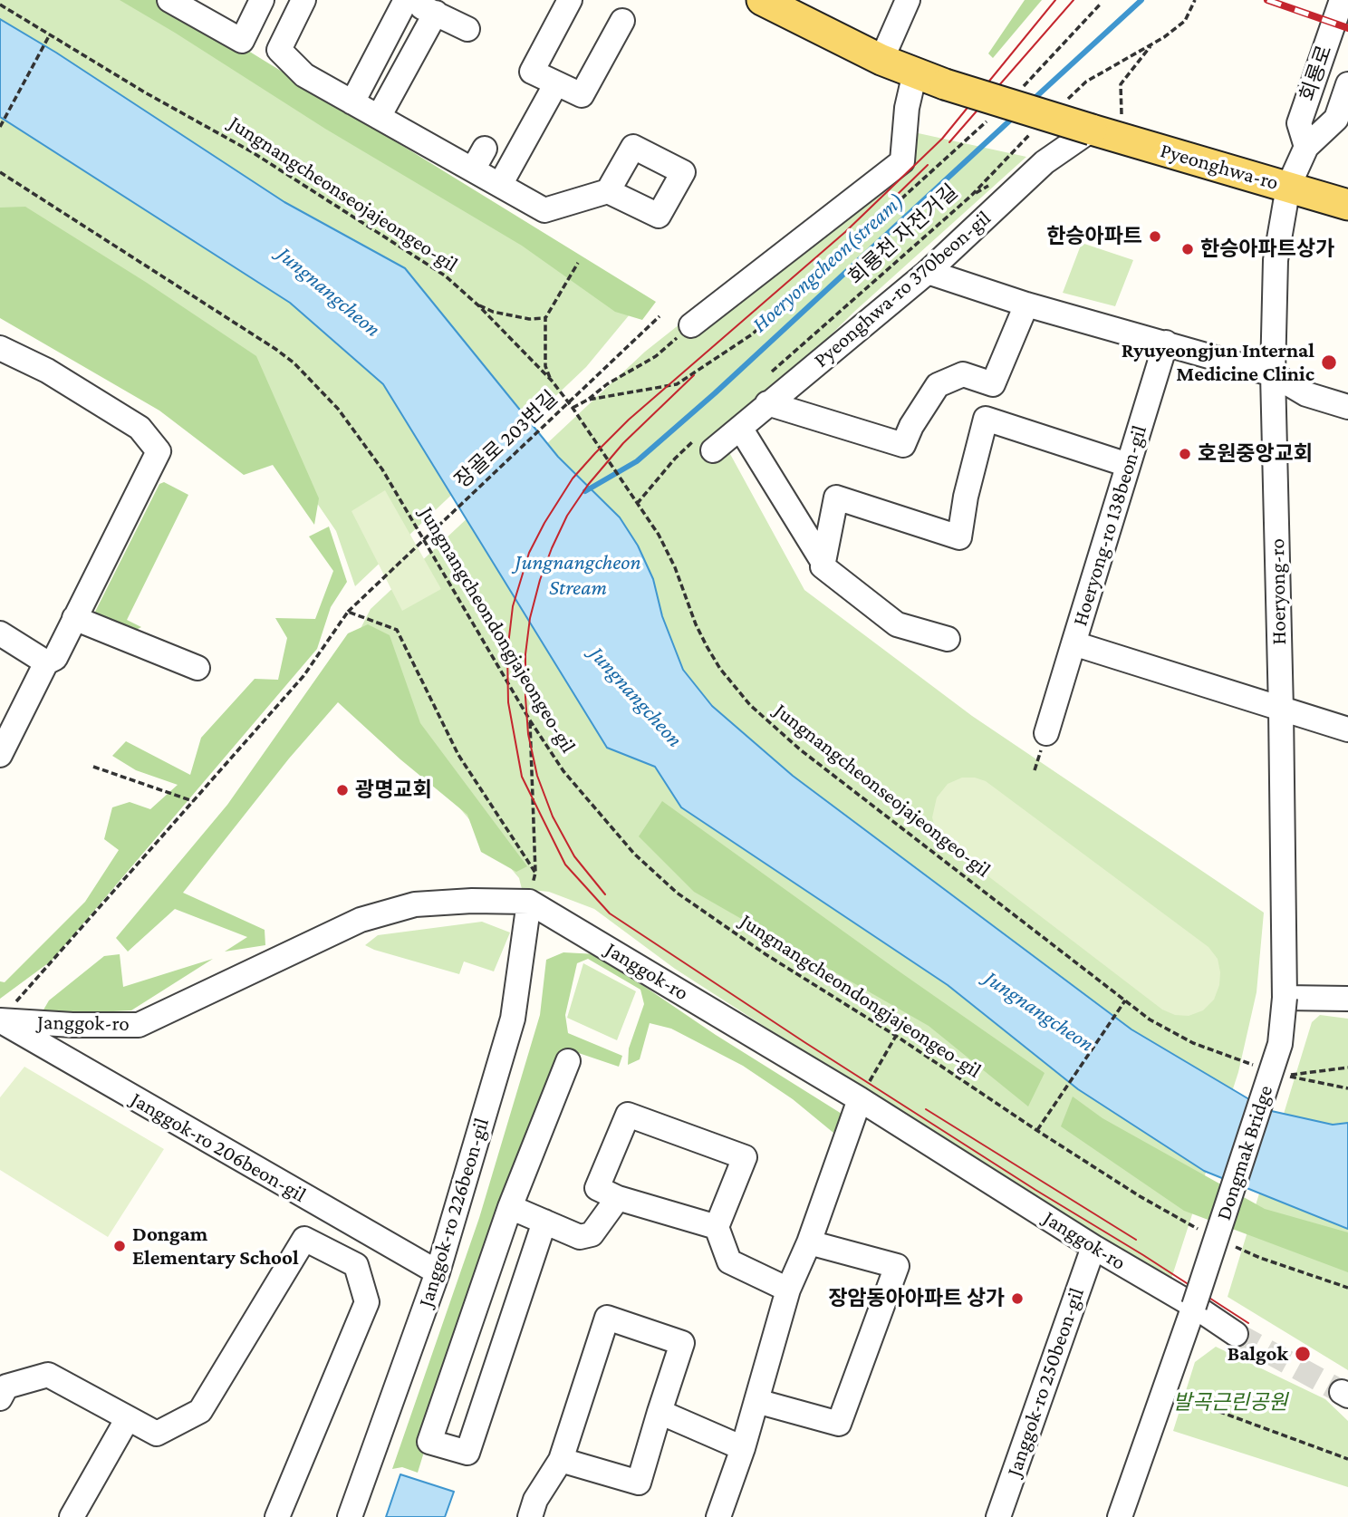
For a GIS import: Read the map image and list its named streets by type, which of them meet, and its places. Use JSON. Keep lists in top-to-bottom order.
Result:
{
  "streets": {
    "main road": ["Pyeonghwa-ro"],
    "street": [
      "회룡로",
      "Pyeonghwa-ro 370beon-gil",
      "Hoeryong-ro 138beon-gil",
      "Hoeryong-ro",
      "Janggok-ro",
      "Janggok-ro 206beon-gil",
      "Dongmak Bridge",
      "Janggok-ro 226beon-gil",
      "Janggok-ro 250beon-gil"
    ],
    "path": [
      "Jungnangcheonseojajeongeo-gil",
      "회룡천 자전거길",
      "장골로 203번길",
      "Jungnangcheondongjajeongeo-gil"
    ]
  },
  "crossings": [
    ["회룡로", "Pyeonghwa-ro"],
    ["회룡로", "Hoeryong-ro"],
    ["Pyeonghwa-ro", "Pyeonghwa-ro 370beon-gil"],
    ["Pyeonghwa-ro", "Hoeryong-ro"],
    ["Jungnangcheonseojajeongeo-gil", "회룡천 자전거길"],
    ["장골로 203번길", "Janggok-ro"],
    ["장골로 203번길", "Janggok-ro 206beon-gil"],
    ["Hoeryong-ro 138beon-gil", "Hoeryong-ro"],
    ["Hoeryong-ro", "Dongmak Bridge"],
    ["Janggok-ro", "Janggok-ro 206beon-gil"],
    ["Janggok-ro", "Dongmak Bridge"],
    ["Janggok-ro", "Janggok-ro 226beon-gil"],
    ["Janggok-ro", "Janggok-ro 250beon-gil"],
    ["Janggok-ro 206beon-gil", "Janggok-ro 226beon-gil"]
  ],
  "water": ["Hoeryongcheon(stream)", "Jungnangcheon", "Jungnangcheon Stream"],
  "parks": ["발곡근린공원"],
  "places": [
    "한승아파트",
    "한승아파트상가",
    "Ryuyeongjun Internal Medicine Clinic",
    "호원중앙교회",
    "광명교회",
    "Dongam Elementary School",
    "장암동아아파트 상가",
    "Balgok"
  ]
}
